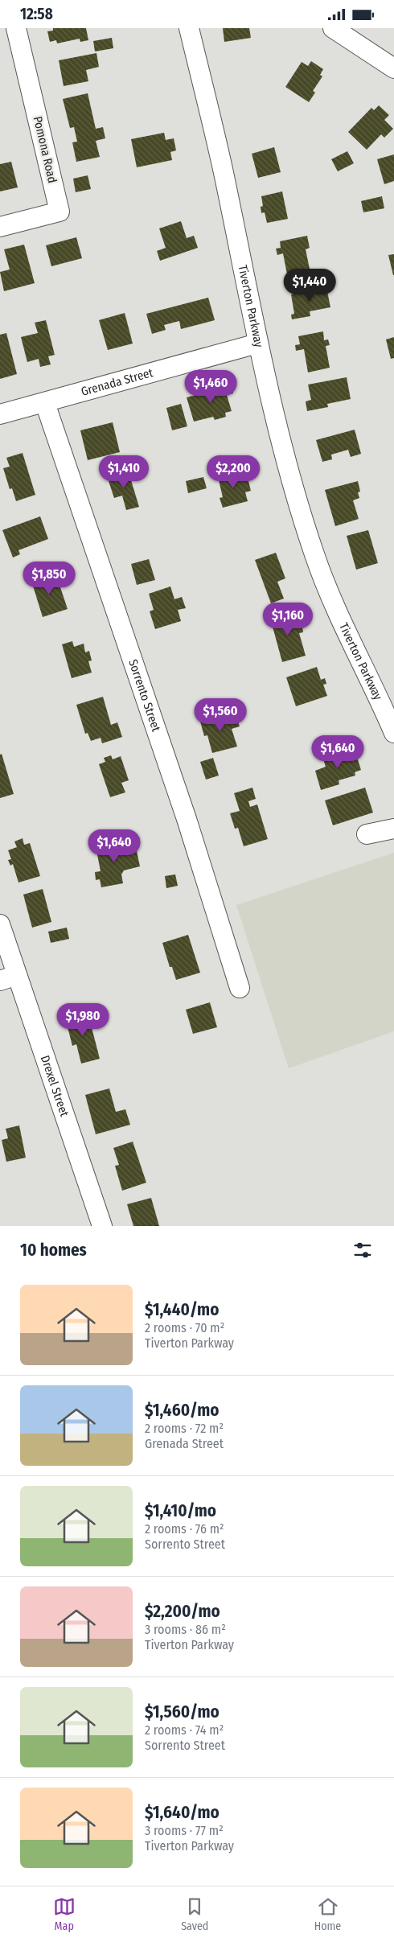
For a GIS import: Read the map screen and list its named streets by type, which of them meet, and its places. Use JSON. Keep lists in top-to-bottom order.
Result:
{
  "streets": {
    "street": [
      "Pomona Road",
      "Tiverton Parkway",
      "Grenada Street",
      "Sorrento Street",
      "Drexel Street"
    ]
  },
  "crossings": [
    ["Tiverton Parkway", "Grenada Street"],
    ["Grenada Street", "Sorrento Street"]
  ],
  "page": {
    "status": "12:58",
    "price": [
      "$1,440",
      "$1,460",
      "$1,410",
      "$2,200",
      "$1,850",
      "$1,160",
      "$1,560",
      "$1,640",
      "$1,640",
      "$1,980"
    ],
    "heading": "10 homes",
    "list": [
      {
        "name": "$1,440/mo",
        "note": "2 rooms · 70 m² · Tiverton Parkway"
      },
      {
        "name": "$1,460/mo",
        "note": "2 rooms · 72 m² · Grenada Street"
      },
      {
        "name": "$1,410/mo",
        "note": "2 rooms · 76 m² · Sorrento Street"
      },
      {
        "name": "$2,200/mo",
        "note": "3 rooms · 86 m² · Tiverton Parkway"
      },
      {
        "name": "$1,560/mo",
        "note": "2 rooms · 74 m² · Sorrento Street"
      },
      {
        "name": "$1,640/mo",
        "note": "3 rooms · 77 m² · Tiverton Parkway"
      }
    ],
    "tabs": ["Map", "Saved", "Home"]
  }
}
